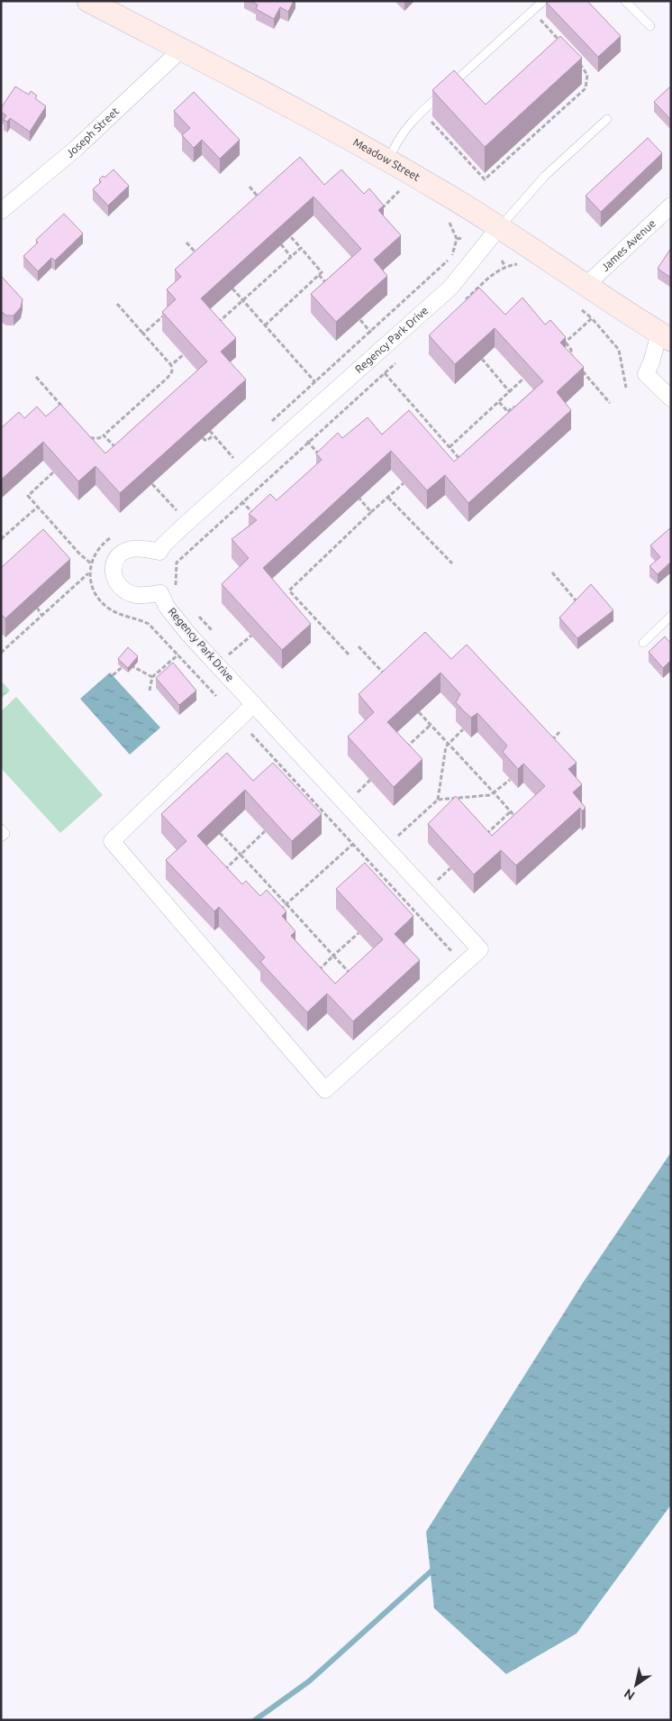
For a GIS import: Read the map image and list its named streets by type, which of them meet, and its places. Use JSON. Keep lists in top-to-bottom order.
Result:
{
  "streets": {
    "street": [
      "Joseph Street",
      "Meadow Street",
      "James Avenue",
      "Regency Park Drive"
    ]
  },
  "crossings": [
    ["Joseph Street", "Meadow Street"],
    ["Meadow Street", "James Avenue"],
    ["Meadow Street", "Regency Park Drive"]
  ],
  "north": "bottom left"
}
